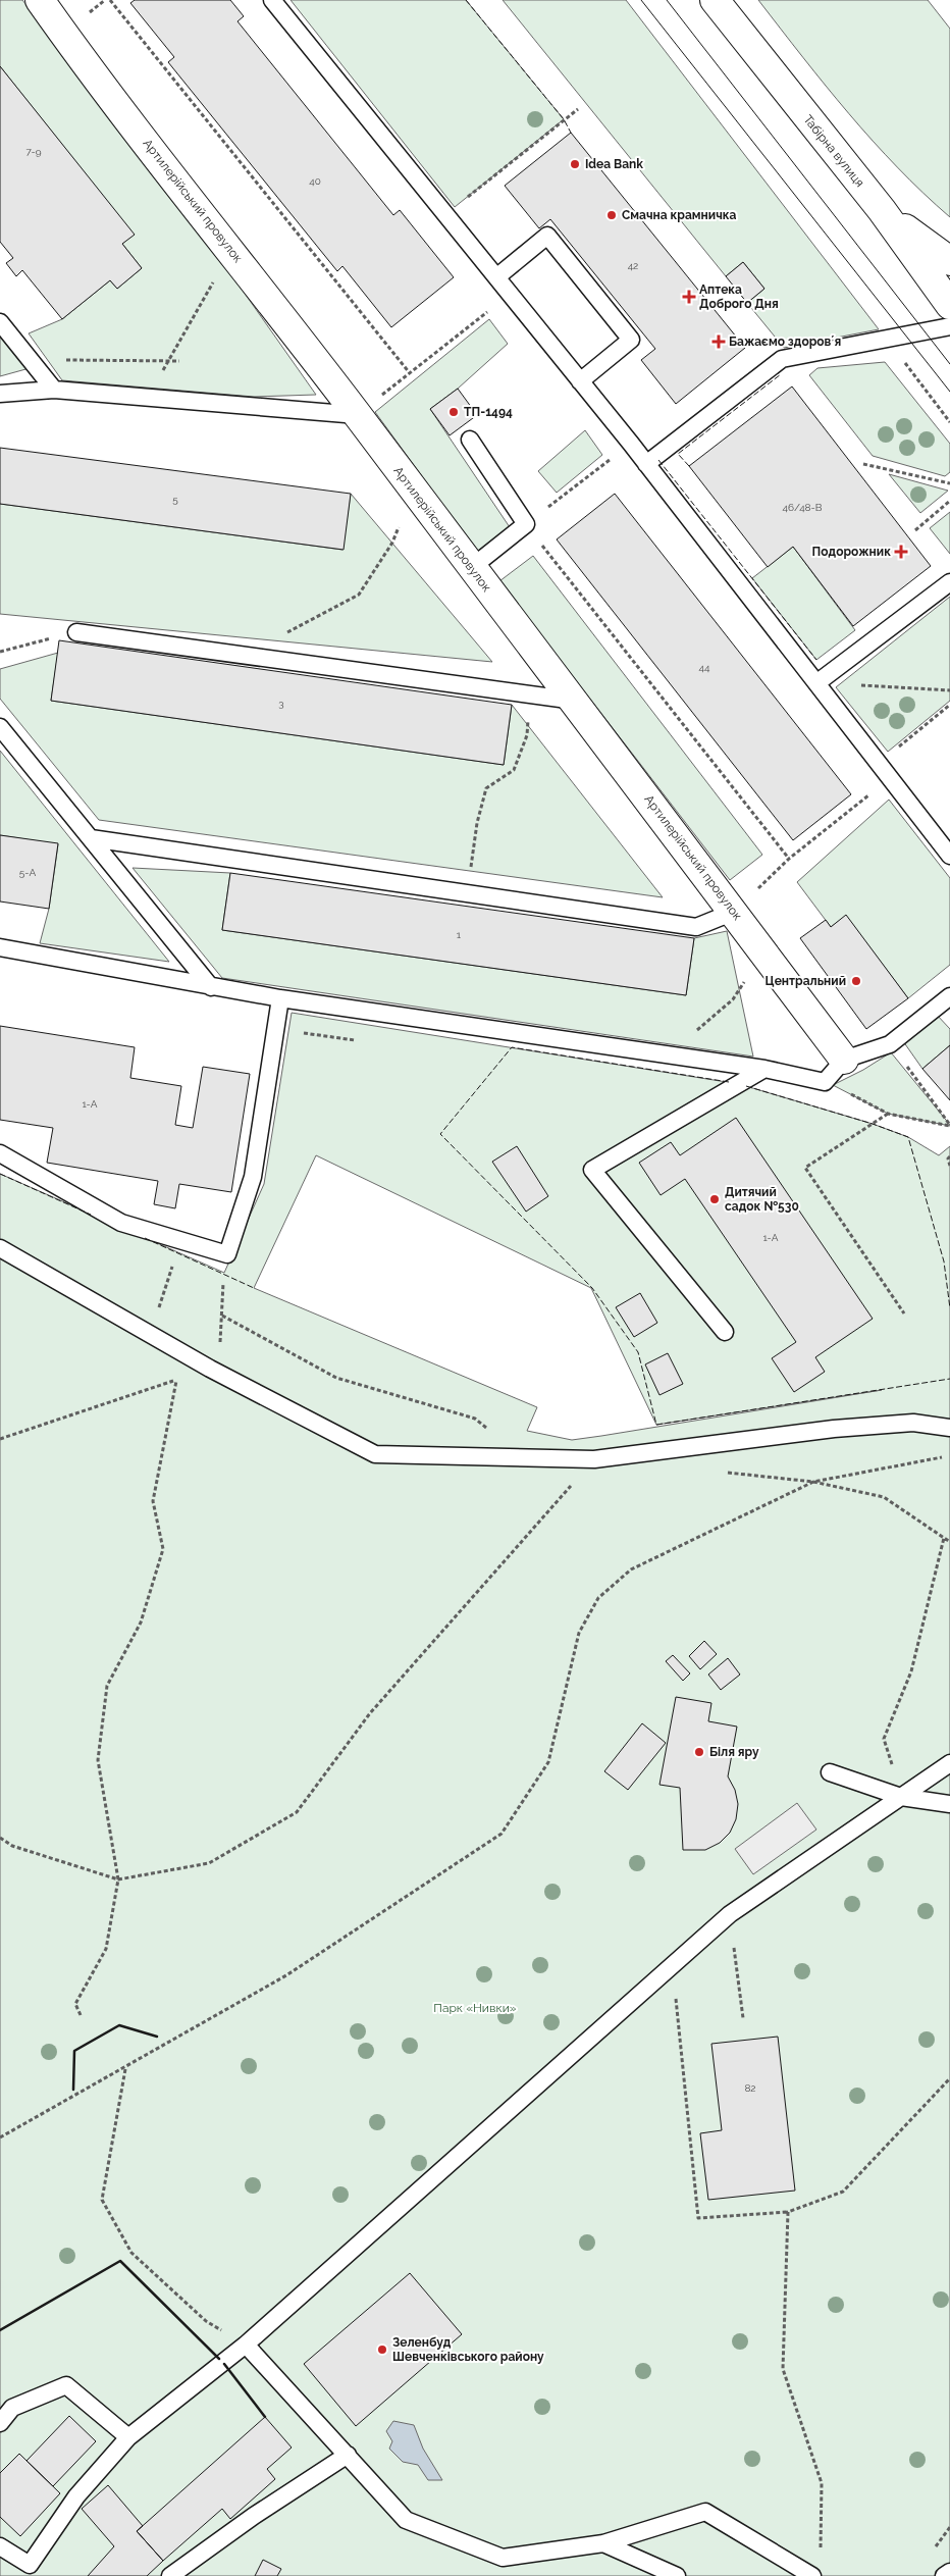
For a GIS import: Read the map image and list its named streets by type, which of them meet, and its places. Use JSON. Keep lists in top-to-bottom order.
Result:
{
  "streets": {
    "street": ["Табірна вулиця", "Артилерійський провулок"]
  },
  "parks": ["Парк «Нивки»"],
  "places": {
    "other": [
      "Idea Bank",
      "Смачна крамничка",
      "ТП-1494",
      "Центральний",
      "Дитячий садок №530",
      "Біля яру",
      "Зеленбуд Шевченківського району"
    ],
    "health": ["Аптека Доброго Дня", "Бажаємо здоровʼя", "Подорожник"]
  },
  "house_numbers": [
    "7-9",
    "40",
    "42",
    "5",
    "46/48-В",
    "44",
    "3",
    "5-А",
    "1",
    "1-А",
    "1-А",
    "82"
  ]
}
